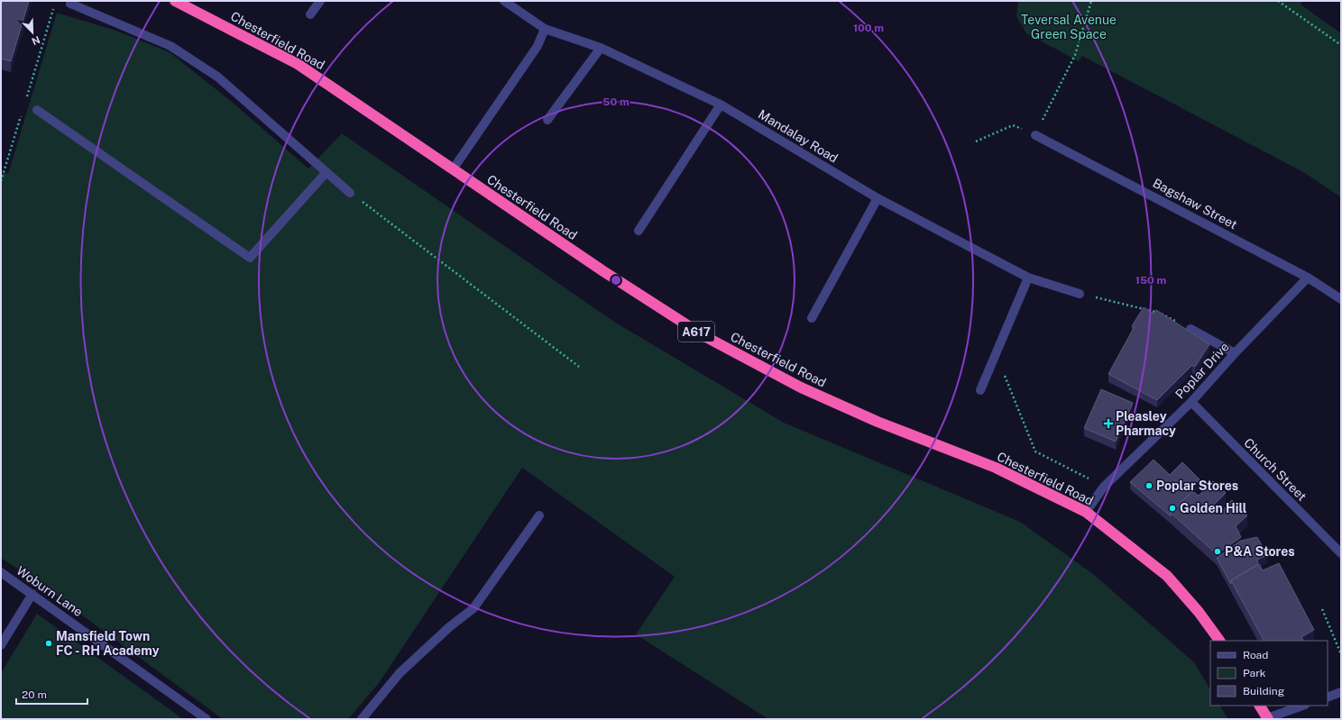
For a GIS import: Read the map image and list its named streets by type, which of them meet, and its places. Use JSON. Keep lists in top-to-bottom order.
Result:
{
  "streets": {
    "highway": ["Chesterfield Road", "A617"],
    "street": [
      "Mandalay Road",
      "Bagshaw Street",
      "Poplar Drive",
      "Church Street",
      "Woburn Lane"
    ]
  },
  "crossings": [
    ["Chesterfield Road", "Poplar Drive"],
    ["Bagshaw Street", "Poplar Drive"],
    ["Poplar Drive", "Church Street"]
  ],
  "parks": ["Teversal Avenue Green Space"],
  "places": {
    "health": ["Pleasley Pharmacy"],
    "other": [
      "Poplar Stores",
      "Golden Hill",
      "P&A Stores",
      "Mansfield Town FC - RH Academy"
    ]
  },
  "legend": ["Road", "Park", "Building"],
  "scale_bar": "20 m",
  "north": "bottom right",
  "rings": ["100 m", "50 m", "150 m"]
}
